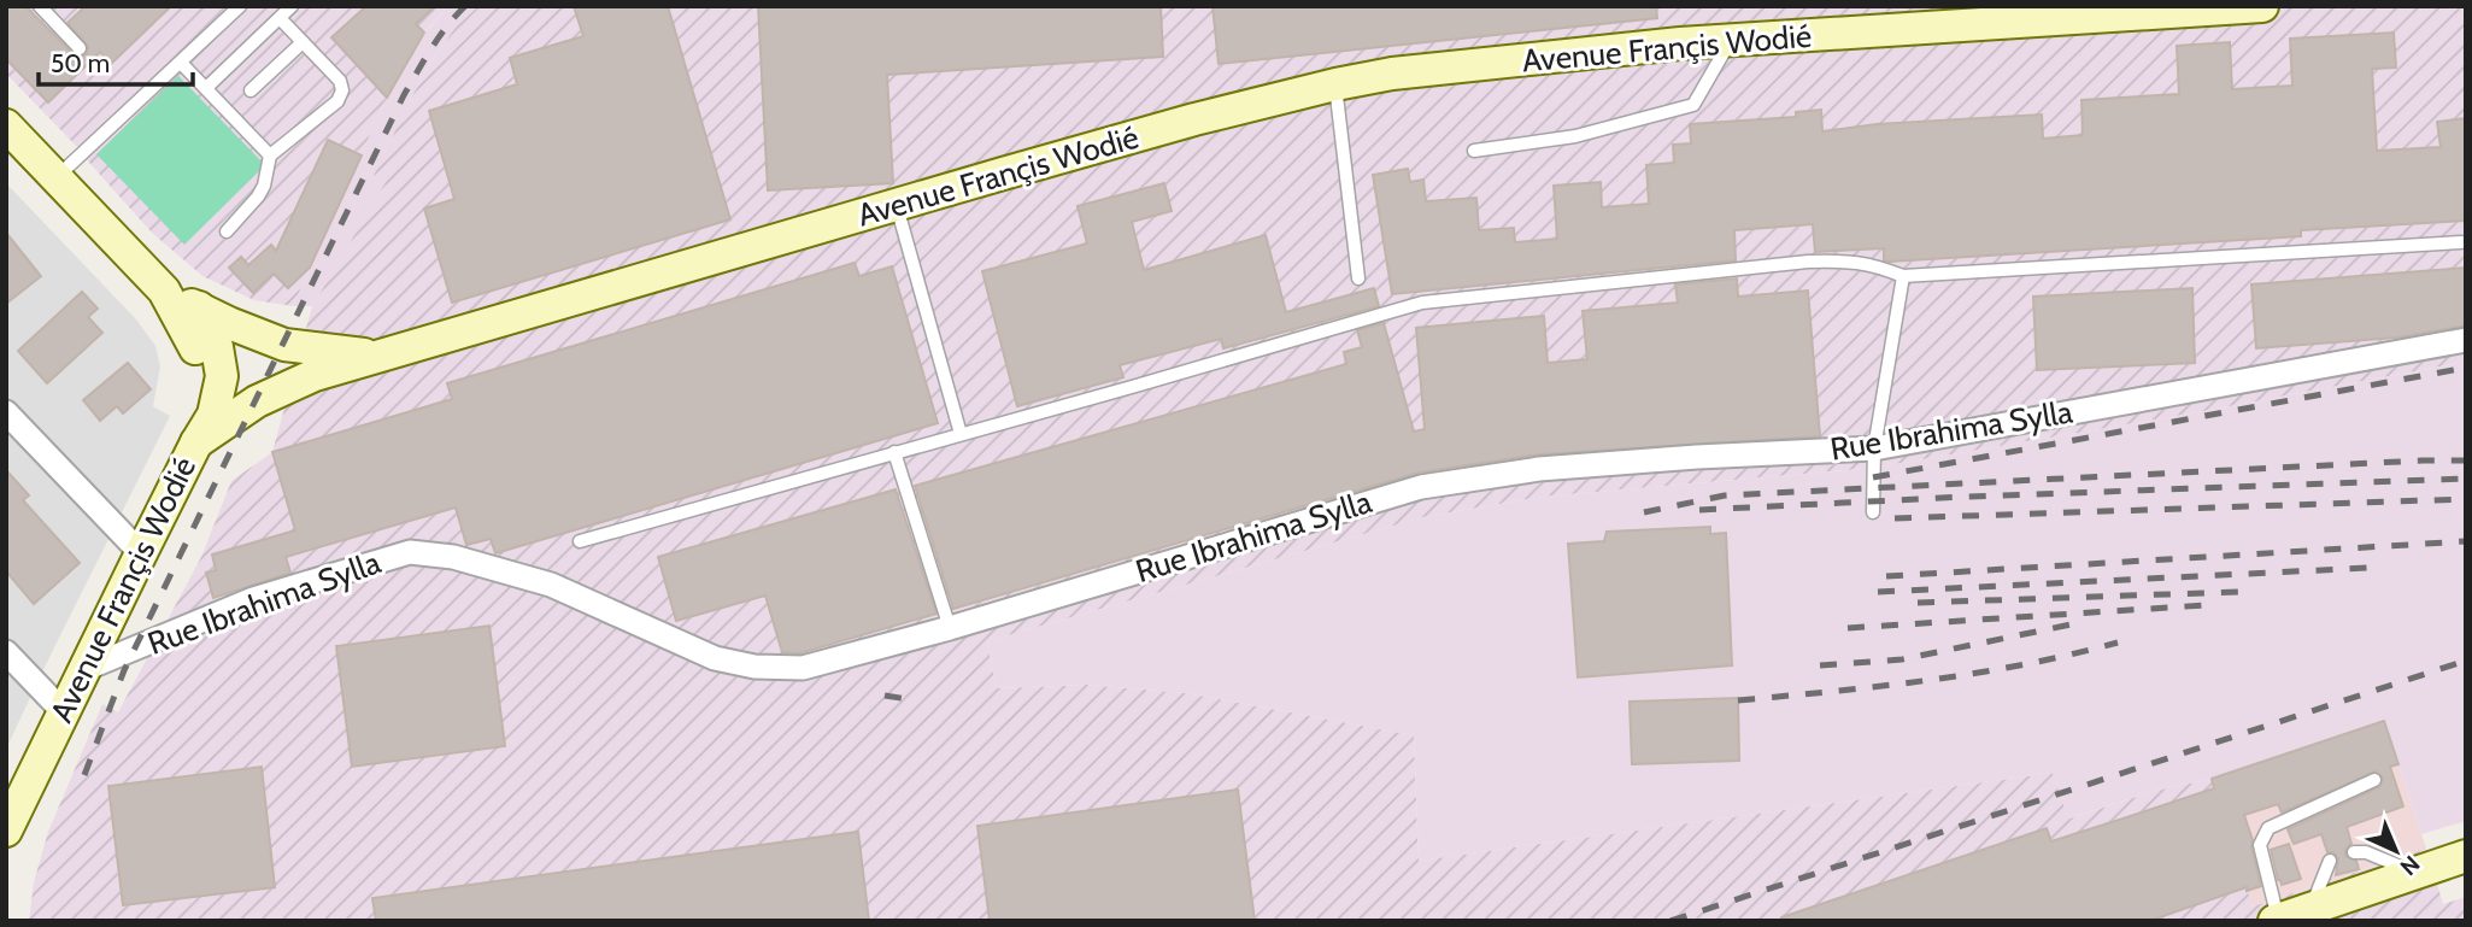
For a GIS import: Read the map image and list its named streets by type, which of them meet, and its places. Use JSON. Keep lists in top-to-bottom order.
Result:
{
  "streets": {
    "main road": ["Avenue Françis Wodié"],
    "street": ["Rue Ibrahima Sylla"]
  },
  "crossings": [
    ["Avenue Françis Wodié", "Rue Ibrahima Sylla"]
  ],
  "scale_bar": "50 m",
  "north": "bottom right"
}
